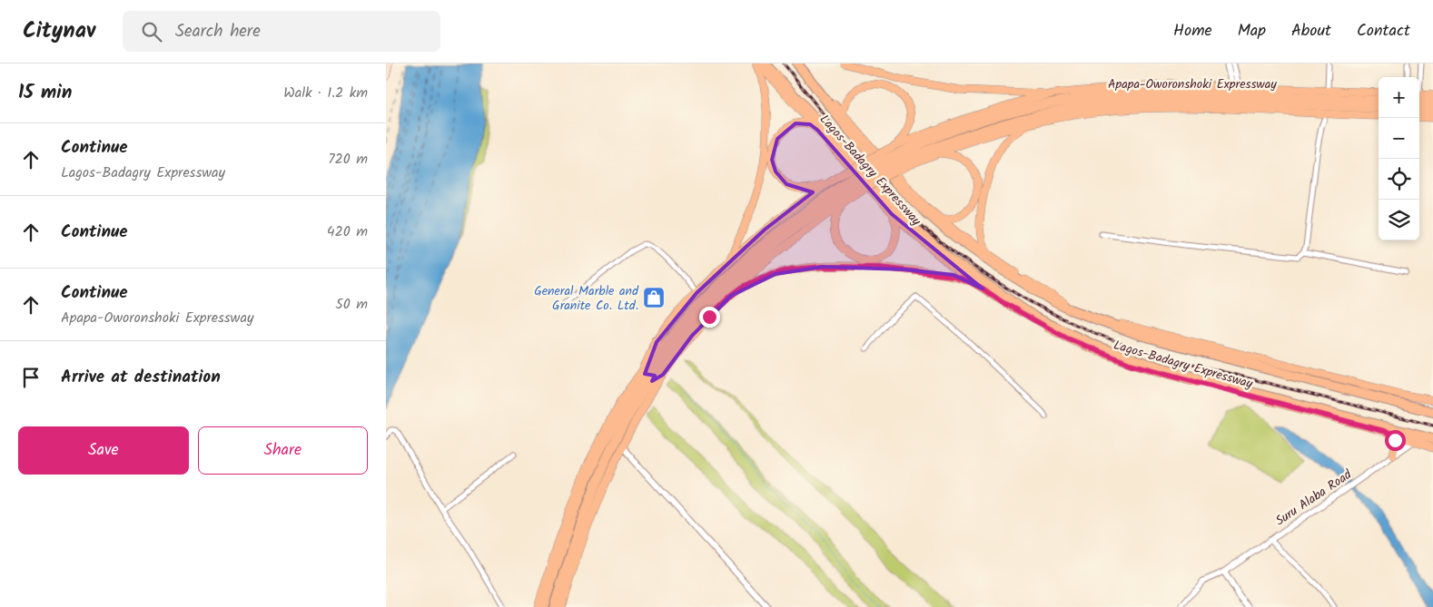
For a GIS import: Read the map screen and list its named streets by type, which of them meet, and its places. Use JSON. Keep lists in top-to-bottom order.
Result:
{
  "streets": {
    "highway": ["Apapa-Oworonshoki Expressway", "Lagos-Badagry Expressway"],
    "street": ["Suru Alaba Road"]
  },
  "crossings": [
    ["Lagos-Badagry Expressway", "Suru Alaba Road"]
  ],
  "places": {
    "shop": ["General Marble and Granite Co. Ltd."]
  },
  "page": {
    "header": "Citynav",
    "search": "Search here",
    "nav": [
      "Home",
      "Map",
      "About",
      "Contact"
    ],
    "heading": ["15 min", "Walk · 1.2 km"],
    "map_buttons": ["+", "−"],
    "list": [
      ["Continue", "Lagos-Badagry Expressway", "720 m"],
      ["Continue", "420 m"],
      ["Continue", "Apapa-Oworonshoki Expressway", "50 m"],
      "Arrive at destination"
    ],
    "buttons": ["Save", "Share"]
  }
}
